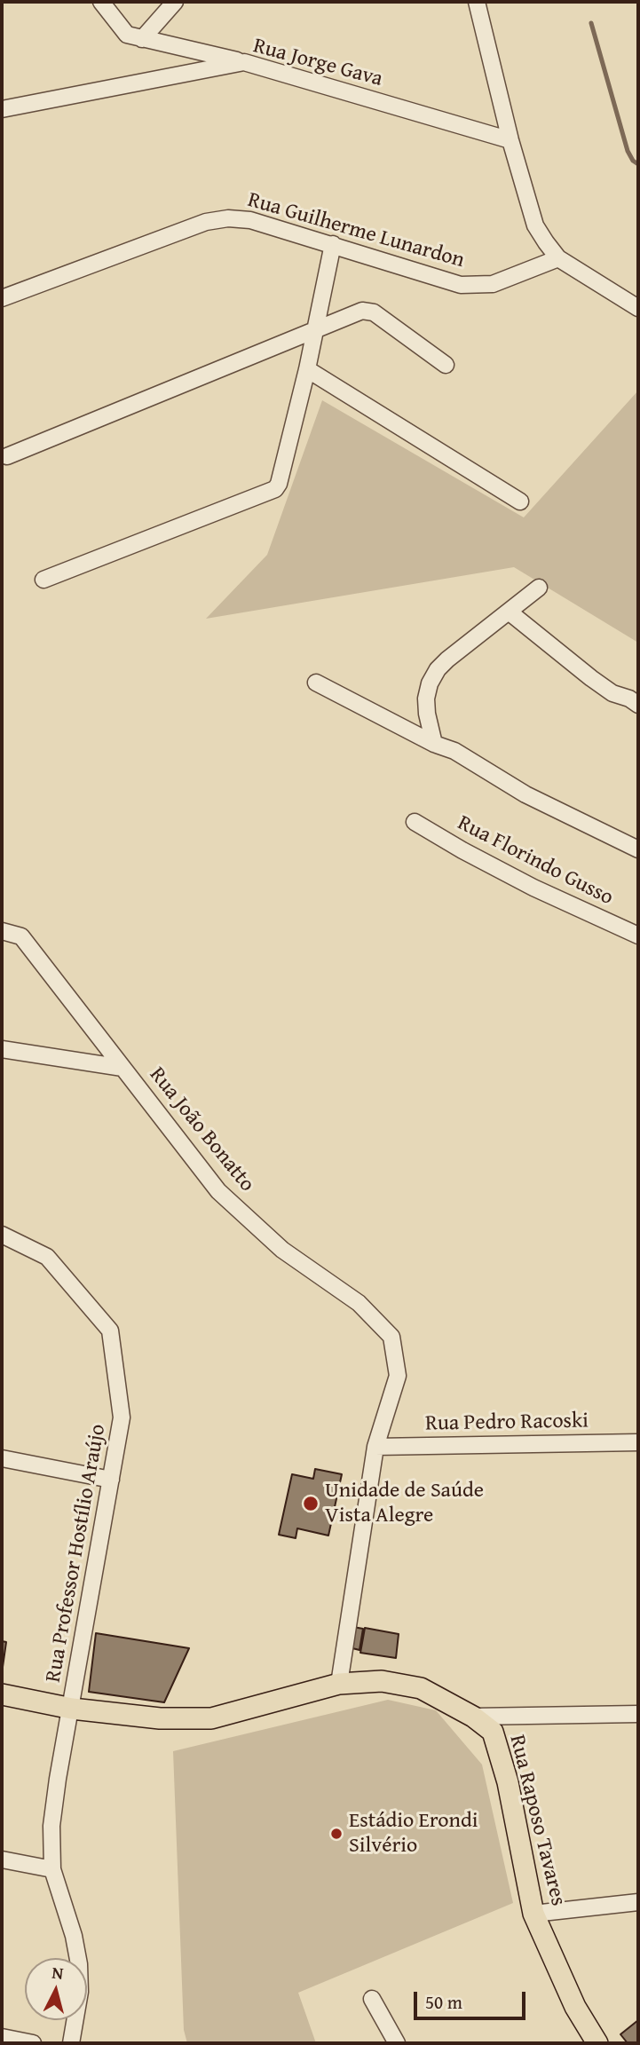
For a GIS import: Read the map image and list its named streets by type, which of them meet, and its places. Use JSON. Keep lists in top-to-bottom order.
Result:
{
  "streets": {
    "main road": ["Rua Raposo Tavares"],
    "street": [
      "Rua Jorge Gava",
      "Rua Guilherme Lunardon",
      "Rua Florindo Gusso",
      "Rua João Bonatto",
      "Rua Pedro Racoski",
      "Rua Professor Hostílio Araújo"
    ]
  },
  "crossings": [
    ["Rua João Bonatto", "Rua Pedro Racoski"],
    ["Rua Professor Hostílio Araújo", "Rua Raposo Tavares"]
  ],
  "places": ["Unidade de Saúde Vista Alegre", "Estádio Erondi Silvério"],
  "scale_bar": "50 m",
  "north": "top"
}
